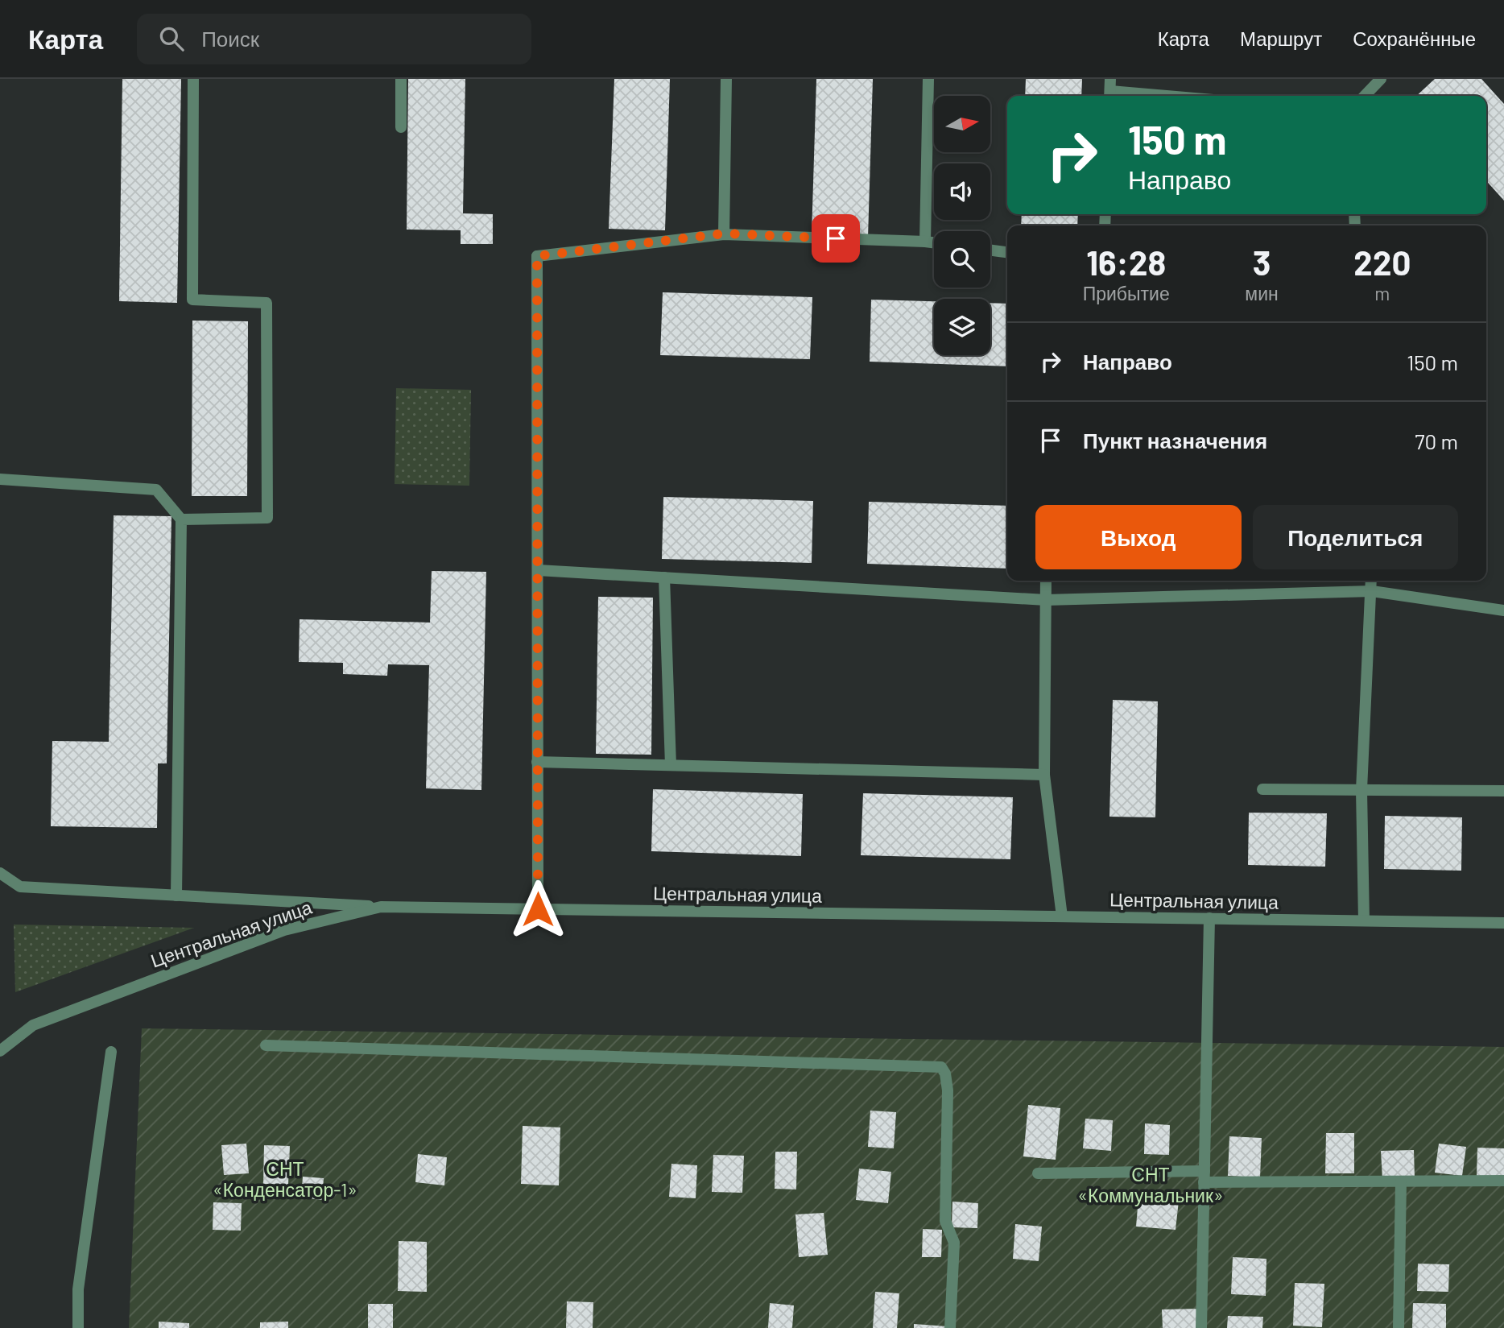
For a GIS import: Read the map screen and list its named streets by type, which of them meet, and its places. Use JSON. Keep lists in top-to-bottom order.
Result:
{
  "streets": {
    "street": ["Центральная улица"]
  },
  "parks": ["СНТ «Конденсатор-1»", "СНТ «Коммунальник»"],
  "north": "right",
  "page": {
    "header": "Карта",
    "search": "Поиск",
    "nav": ["Карта", "Маршрут", "Сохранённые"],
    "turn": ["150 m", "Направо"],
    "eta": [
      "16:28",
      "Прибытие",
      "3",
      "мин",
      "220",
      "m"
    ],
    "list": [
      {
        "name": "Направо",
        "value": "150 m"
      },
      {
        "name": "Пункт назначения",
        "value": "70 m"
      }
    ],
    "buttons": ["Выход", "Поделиться"]
  }
}
